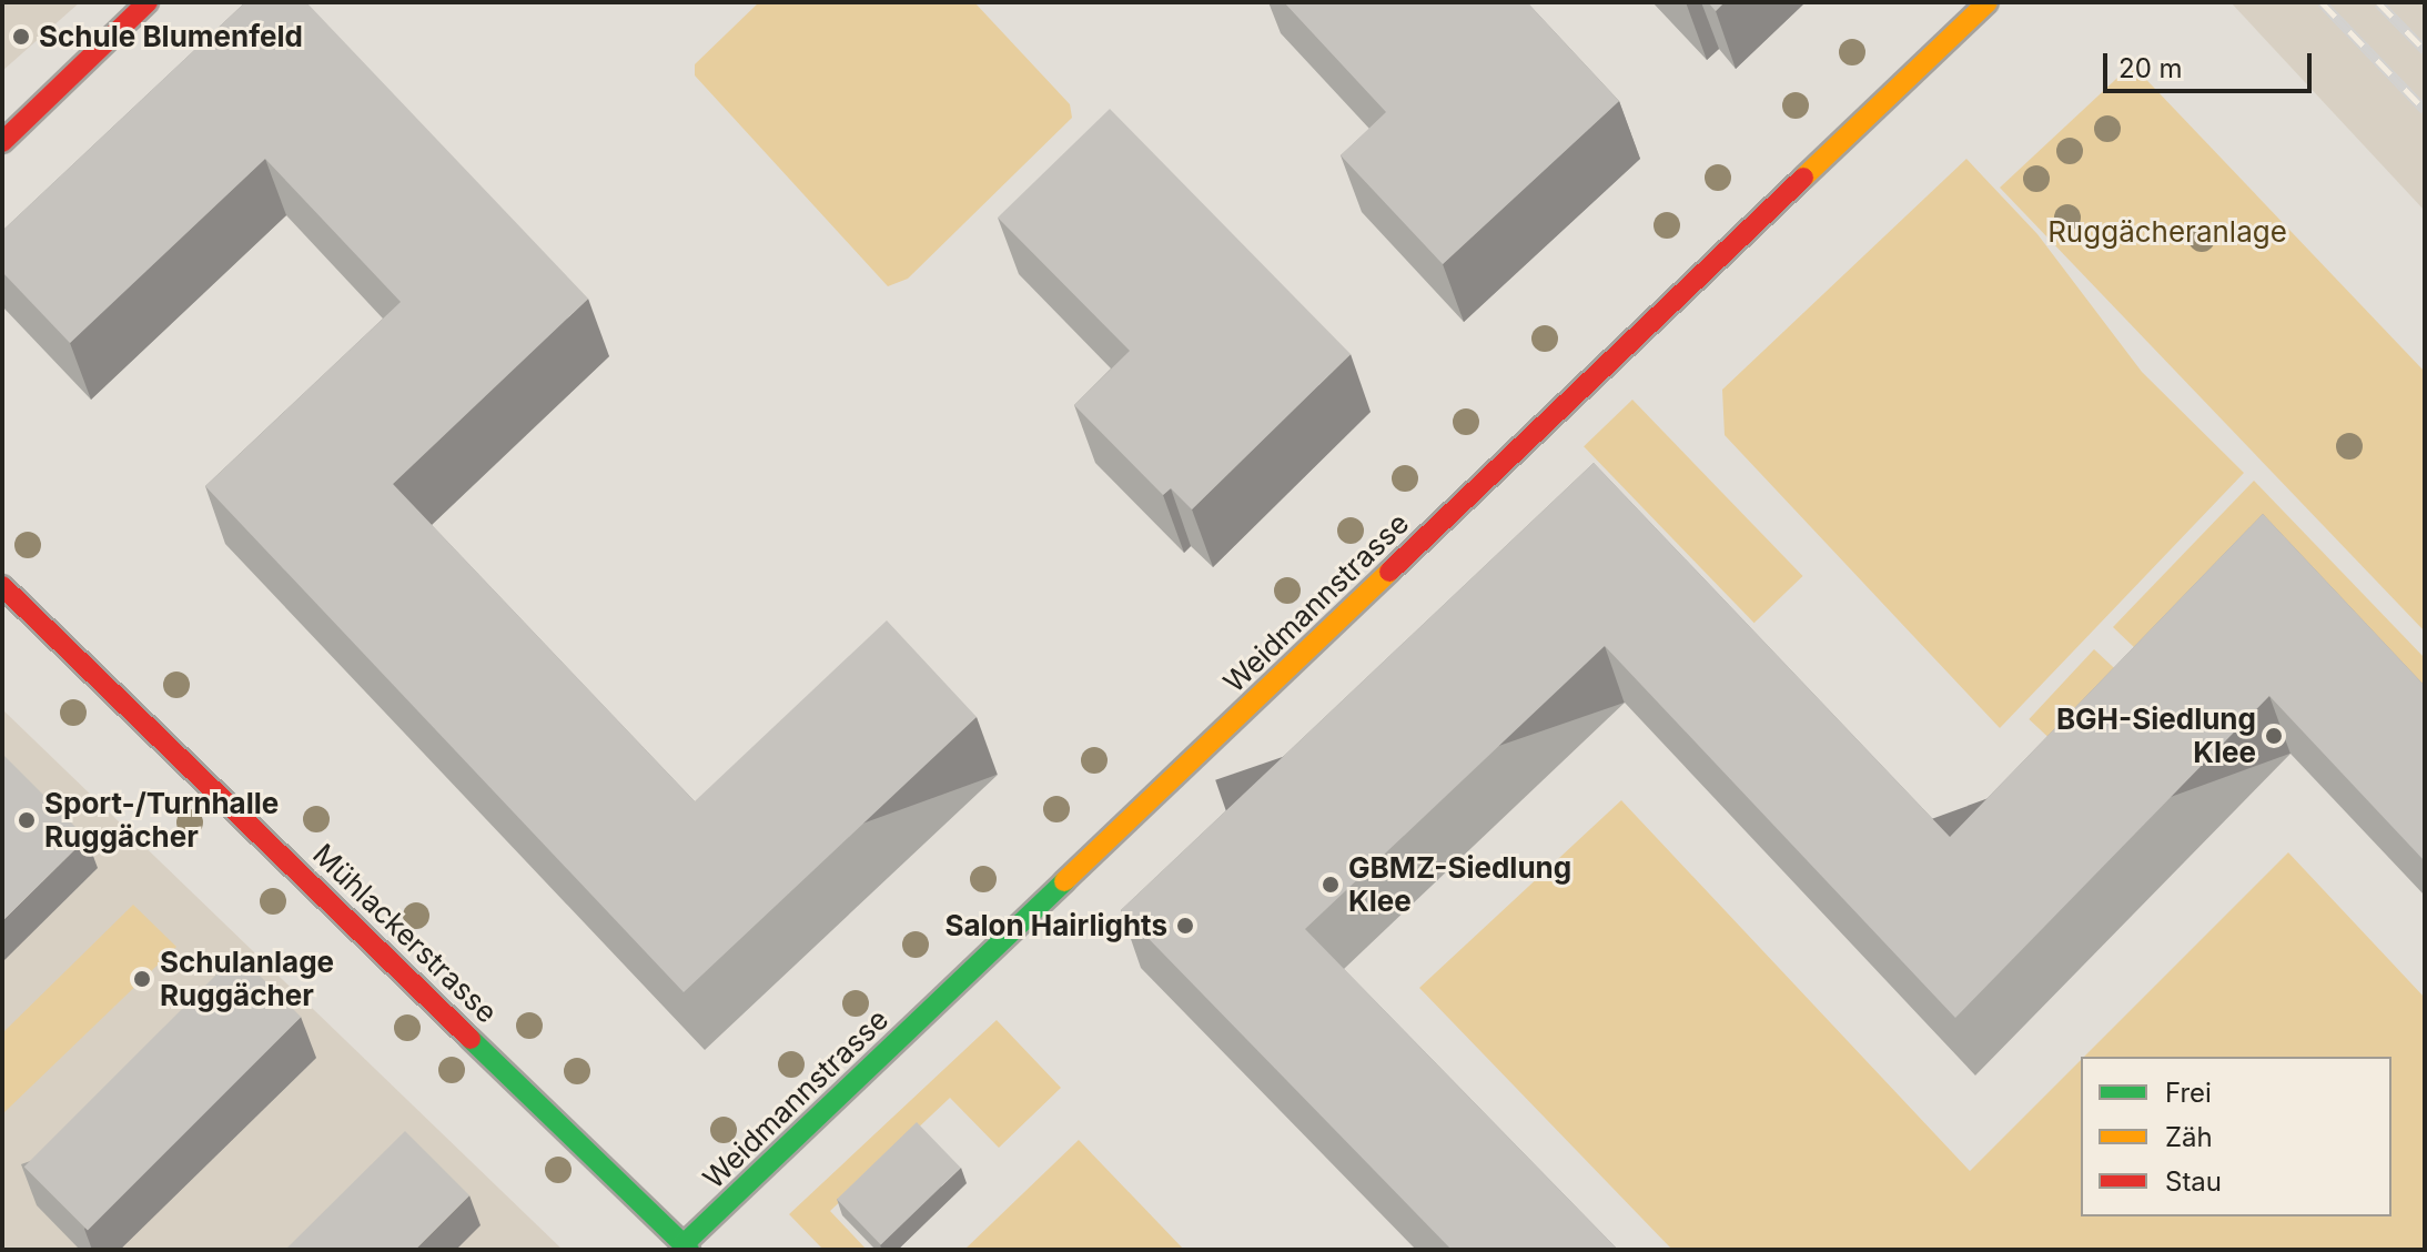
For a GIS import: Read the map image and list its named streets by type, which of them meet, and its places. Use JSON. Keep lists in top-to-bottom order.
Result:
{
  "streets": {
    "street": ["Weidmannstrasse", "Mühlackerstrasse"]
  },
  "crossings": [
    ["Weidmannstrasse", "Mühlackerstrasse"]
  ],
  "parks": ["Ruggächeranlage"],
  "places": [
    "Schule Blumenfeld",
    "BGH-Siedlung Klee",
    "Sport-/Turnhalle Ruggächer",
    "GBMZ-Siedlung Klee",
    "Salon Hairlights",
    "Schulanlage Ruggächer"
  ],
  "legend": ["Frei", "Zäh", "Stau"],
  "scale_bar": "20 m"
}
